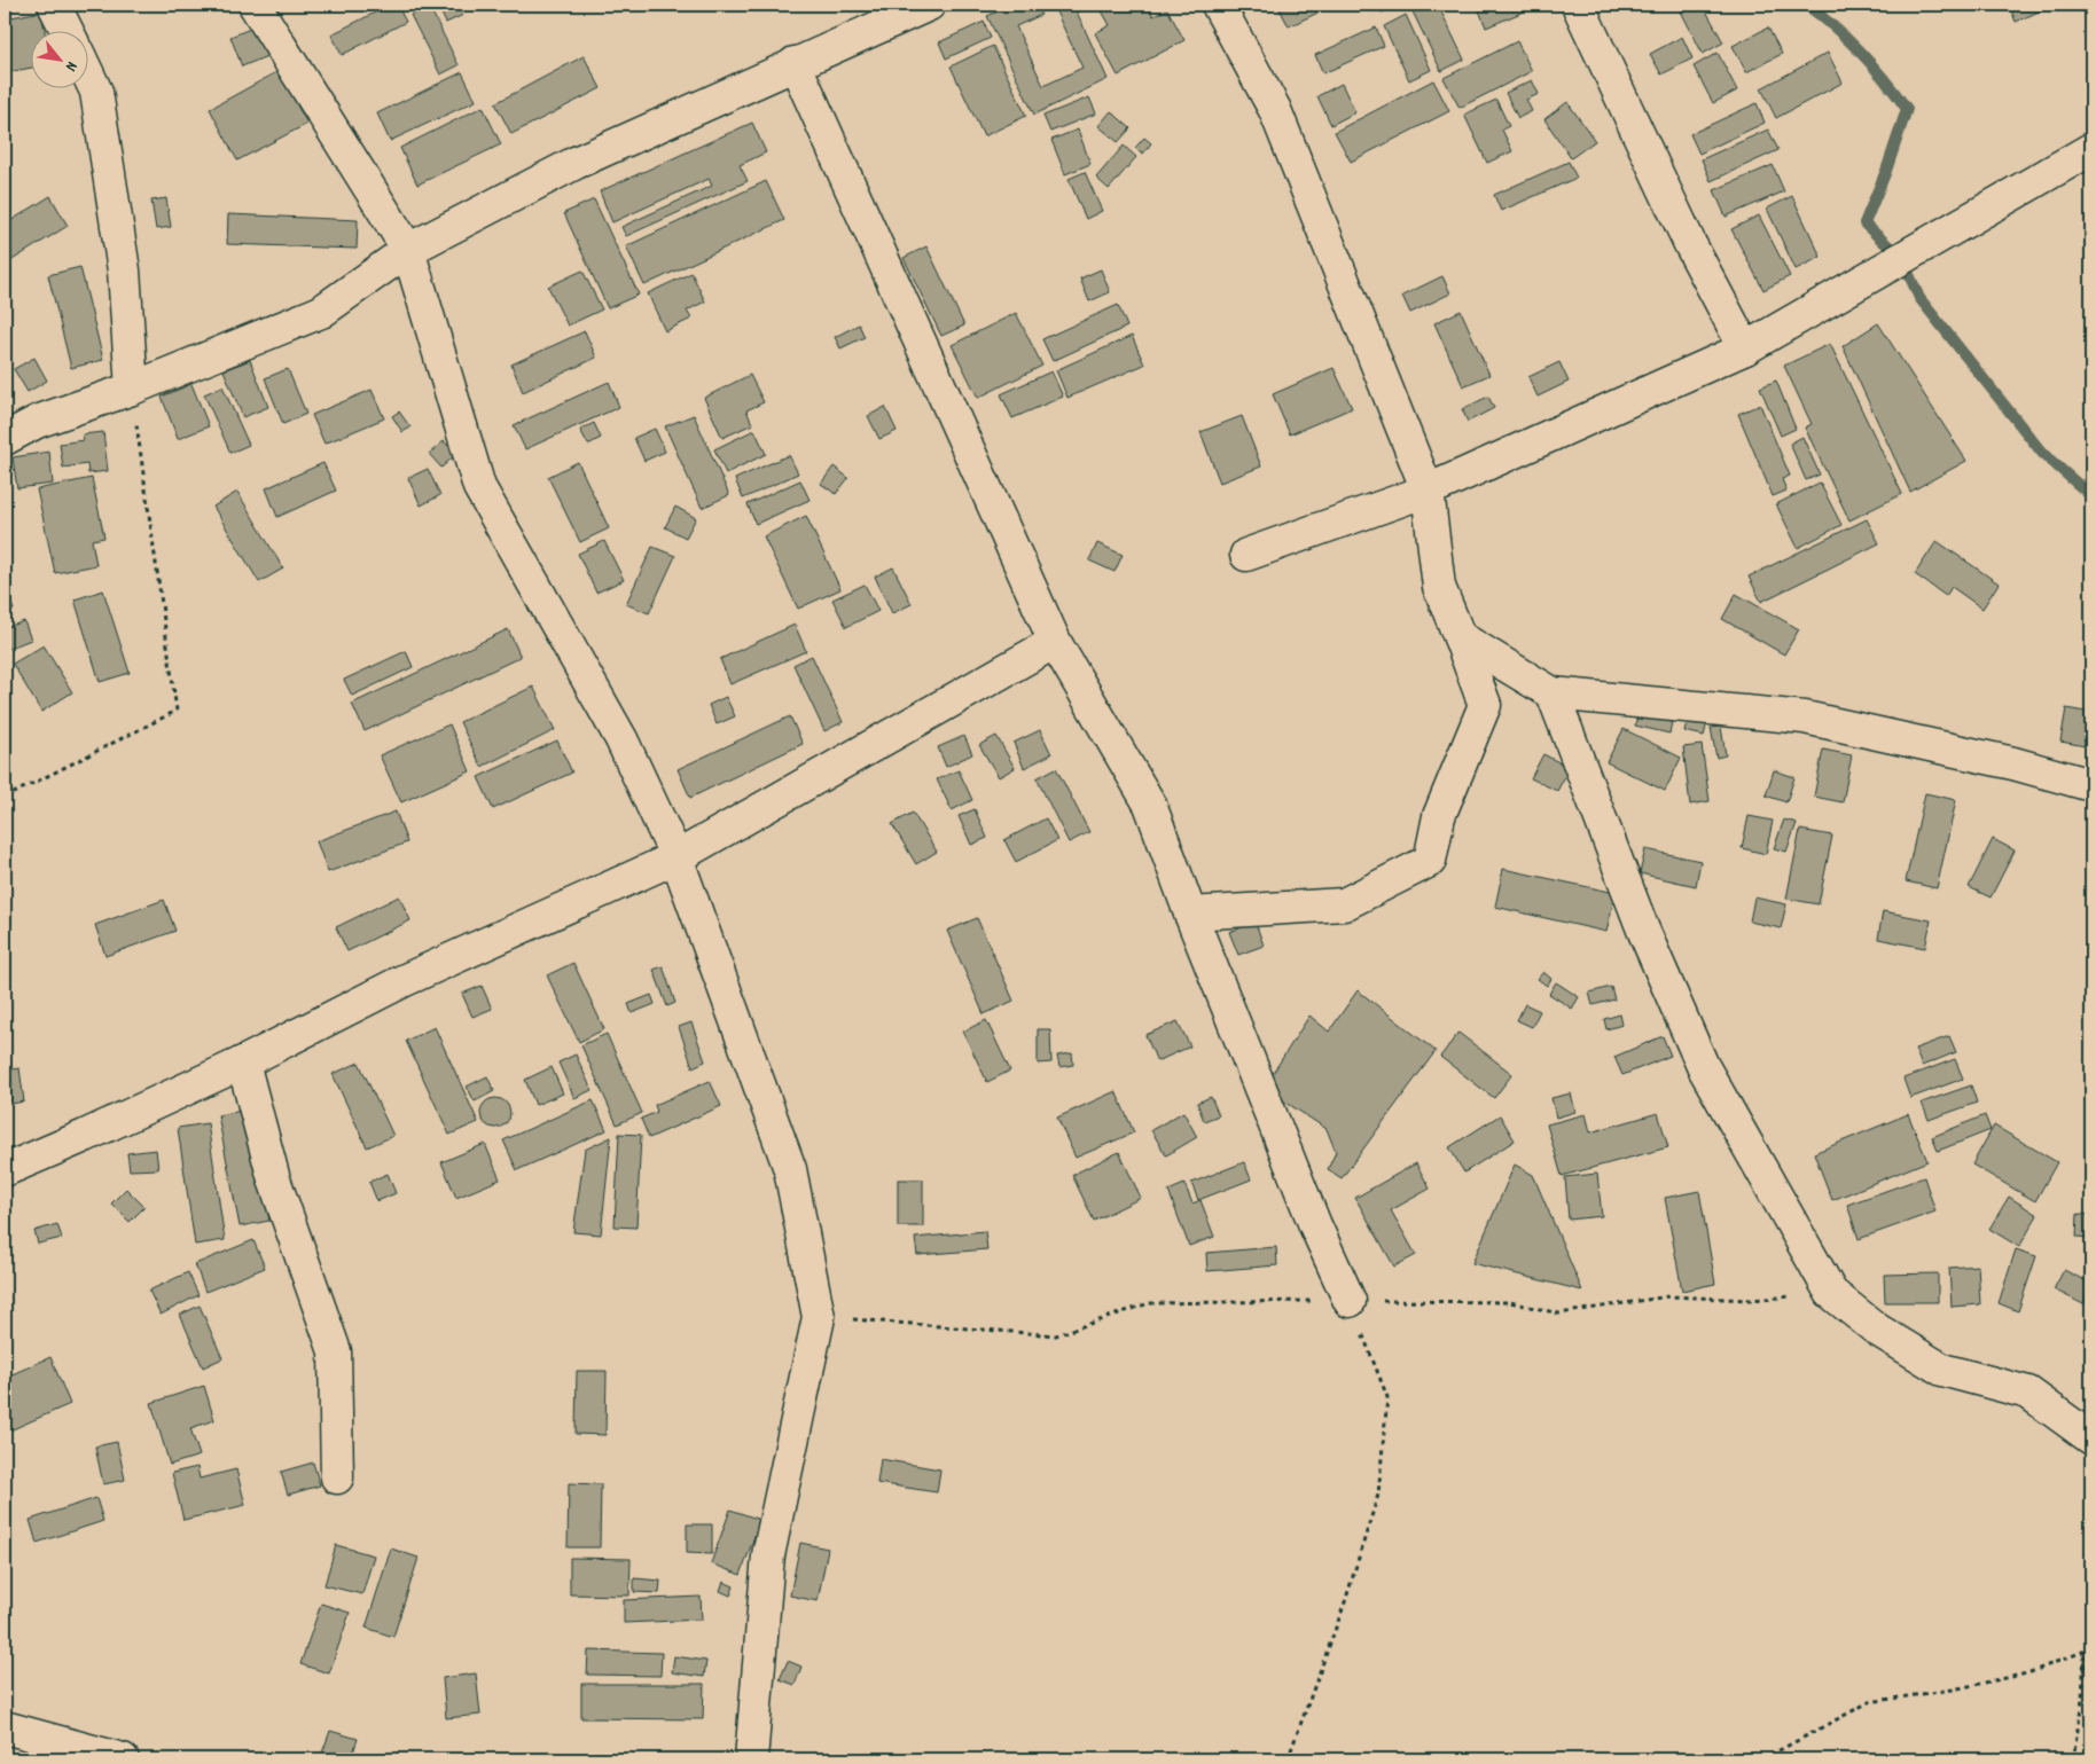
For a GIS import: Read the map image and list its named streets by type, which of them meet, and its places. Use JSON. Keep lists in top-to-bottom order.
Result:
{
  "north": "bottom right"
}
